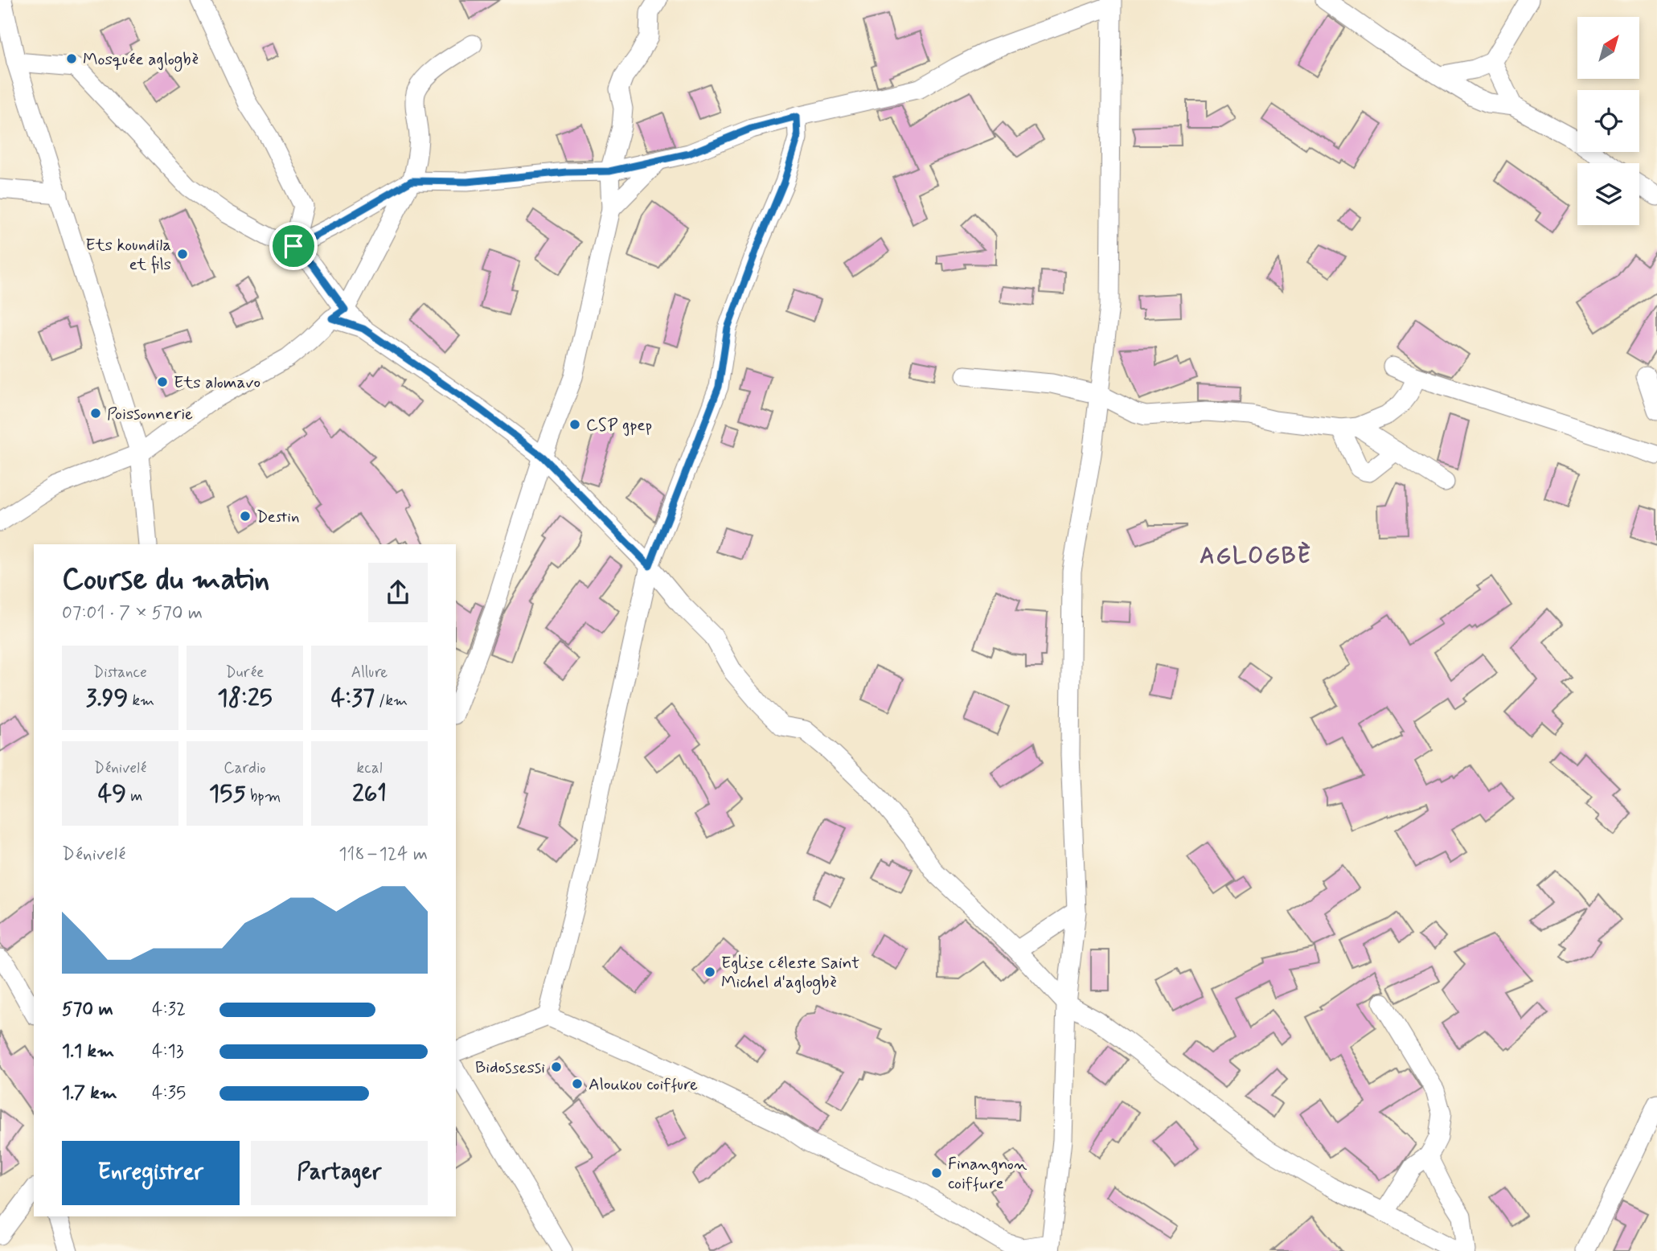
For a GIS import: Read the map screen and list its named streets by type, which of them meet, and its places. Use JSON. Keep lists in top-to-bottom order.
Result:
{
  "districts": ["AGLOGBÈ"],
  "places": [
    "Mosquée aglogbè",
    "Ets koundila et fils",
    "Ets alomavo",
    "Poissonnerie",
    "CSP gpep",
    "Destin",
    "Eglise céleste Saint Michel d'aglogbè",
    "Bidossessi",
    "Aloukou coiffure",
    "Finangnon coiffure"
  ],
  "north": "top right",
  "page": {
    "heading": ["Course du matin", "07:01 · 7 × 570 m"],
    "stats": [
      ["Distance", "3.99 km"],
      ["Durée", "18:25"],
      ["Allure", "4:37 /km"],
      ["Dénivelé", "49 m"],
      ["Cardio", "155 bpm"],
      ["kcal", "261"]
    ],
    "chart": ["Dénivelé", "118–124 m"],
    "list": [
      {
        "name": "570 m",
        "note": "4:32"
      },
      {
        "name": "1.1 km",
        "note": "4:13"
      },
      {
        "name": "1.7 km",
        "note": "4:35"
      }
    ],
    "buttons": ["Enregistrer", "Partager"]
  }
}
